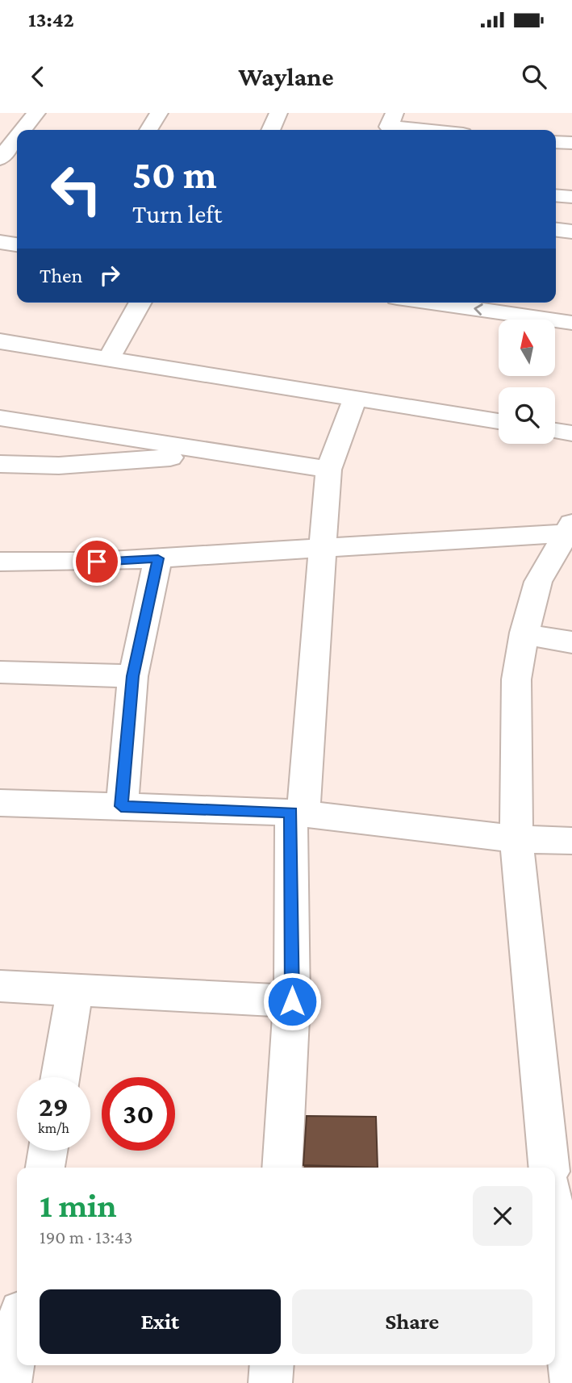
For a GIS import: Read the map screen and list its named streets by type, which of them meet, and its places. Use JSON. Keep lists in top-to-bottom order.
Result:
{
  "north": "top",
  "page": {
    "status": "13:42",
    "header": "Waylane",
    "turn": ["50 m", "Turn left"],
    "then": "Then",
    "speed": "29 km/h",
    "limit": "30",
    "heading": ["1 min", "190 m · 13:43"],
    "buttons": ["Exit", "Share"]
  }
}
